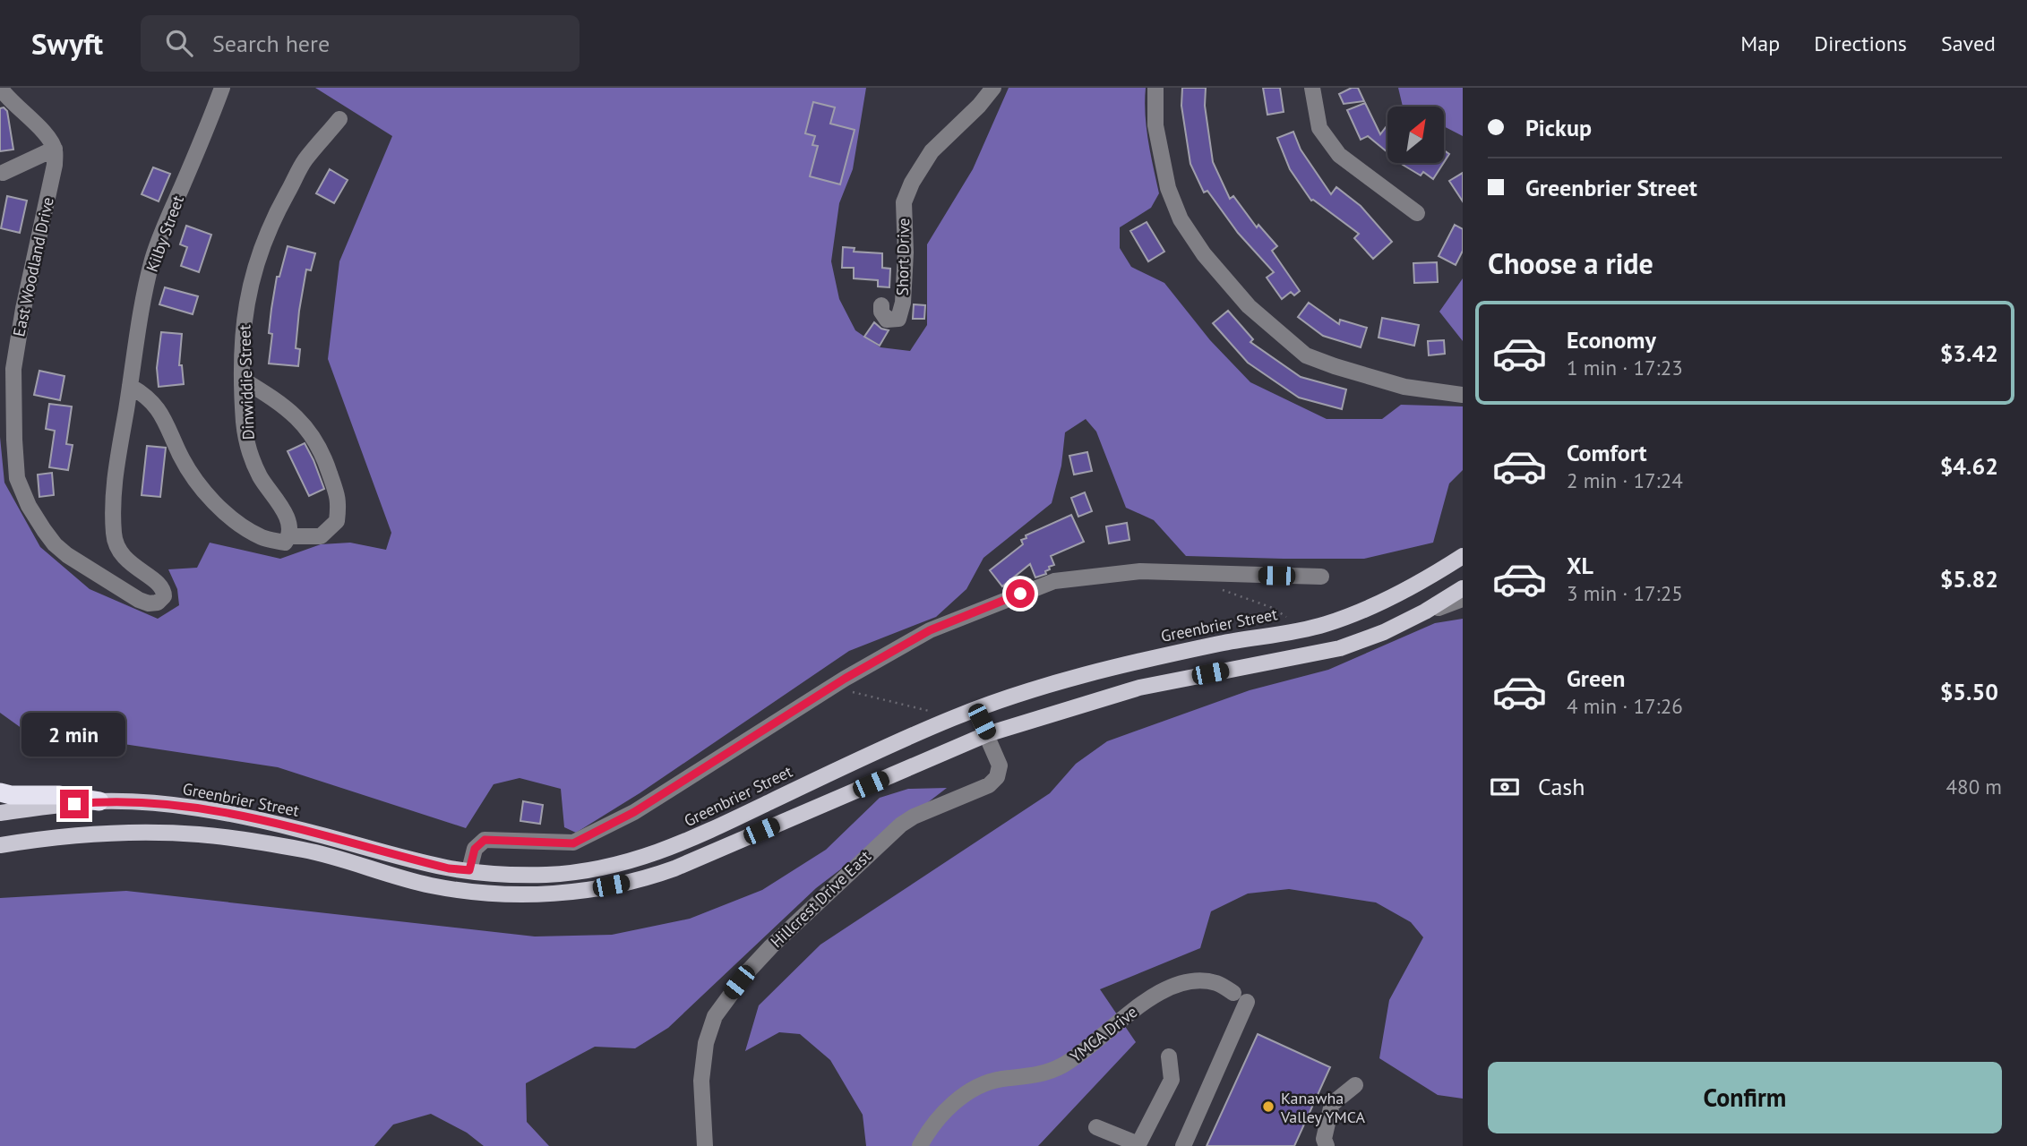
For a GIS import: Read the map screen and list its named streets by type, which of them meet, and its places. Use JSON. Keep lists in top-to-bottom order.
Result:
{
  "streets": {
    "main road": ["Greenbrier Street"],
    "street": [
      "Kilby Street",
      "Short Drive",
      "East Woodland Drive",
      "Dinwiddie Street",
      "Hillcrest Drive East",
      "YMCA Drive"
    ]
  },
  "crossings": [
    ["Kilby Street", "East Woodland Drive"],
    ["Greenbrier Street", "Hillcrest Drive East"]
  ],
  "places": ["Kanawha Valley YMCA"],
  "north": "top right",
  "page": {
    "header": "Swyft",
    "search": "Search here",
    "nav": ["Map", "Directions", "Saved"],
    "banner": ["Pickup", "Greenbrier Street"],
    "heading": "Choose a ride",
    "list": [
      {
        "name": "Economy",
        "note": "1 min · 17:23",
        "value": "$3.42"
      },
      {
        "name": "Comfort",
        "note": "2 min · 17:24",
        "value": "$4.62"
      },
      {
        "name": "XL",
        "note": "3 min · 17:25",
        "value": "$5.82"
      },
      {
        "name": "Green",
        "note": "4 min · 17:26",
        "value": "$5.50"
      }
    ],
    "bubble": "2 min",
    "pay": ["Cash", "480 m"],
    "buttons": "Confirm"
  }
}
